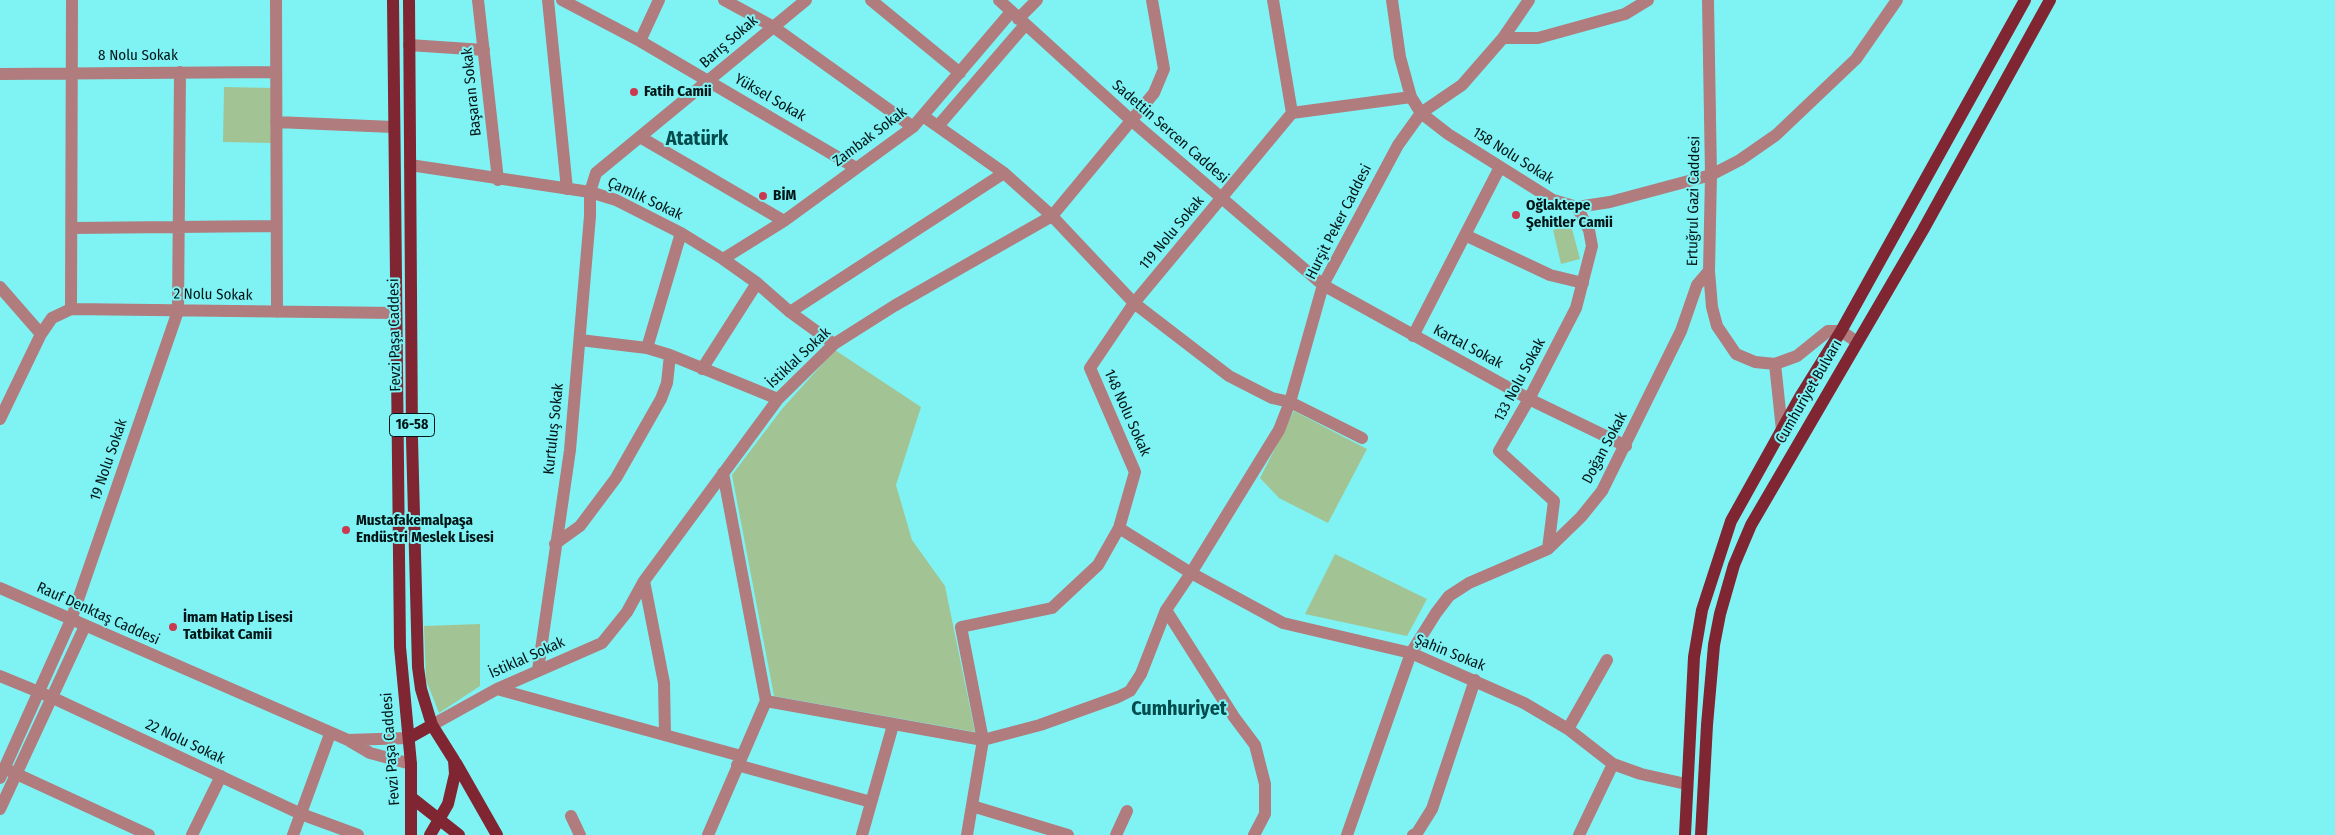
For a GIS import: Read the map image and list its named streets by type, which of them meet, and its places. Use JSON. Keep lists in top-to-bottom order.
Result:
{
  "streets": {
    "main road": ["Fevzi Paşa Caddesi", "Cumhuriyet Bulvarı", "16-58"],
    "street": [
      "Barış Sokak",
      "8 Nolu Sokak",
      "Başaran Sokak",
      "Yüksel Sokak",
      "Sadettin Sercen Caddesi",
      "Zambak Sokak",
      "158 Nolu Sokak",
      "Çamlık Sokak",
      "Ertuğrul Gazi Caddesi",
      "Hurşit Peker Caddesi",
      "119 Nolu Sokak",
      "2 Nolu Sokak",
      "Kartal Sokak",
      "İstiklal Sokak",
      "133 Nolu Sokak",
      "148 Nolu Sokak",
      "Kurtuluş Sokak",
      "Doğan Sokak",
      "19 Nolu Sokak",
      "Rauf Denktaş Caddesi",
      "Şahin Sokak",
      "22 Nolu Sokak"
    ]
  },
  "crossings": [
    ["Barış Sokak", "Yüksel Sokak"],
    ["Barış Sokak", "Çamlık Sokak"],
    ["Barış Sokak", "Kurtuluş Sokak"],
    ["8 Nolu Sokak", "19 Nolu Sokak"],
    ["Başaran Sokak", "Çamlık Sokak"],
    ["Yüksel Sokak", "Zambak Sokak"],
    ["Sadettin Sercen Caddesi", "Zambak Sokak"],
    ["Sadettin Sercen Caddesi", "Hurşit Peker Caddesi"],
    ["Sadettin Sercen Caddesi", "119 Nolu Sokak"],
    ["Sadettin Sercen Caddesi", "Kartal Sokak"],
    ["Zambak Sokak", "Çamlık Sokak"],
    ["158 Nolu Sokak", "Ertuğrul Gazi Caddesi"],
    ["158 Nolu Sokak", "Hurşit Peker Caddesi"],
    ["158 Nolu Sokak", "133 Nolu Sokak"],
    ["Çamlık Sokak", "Fevzi Paşa Caddesi"],
    ["Çamlık Sokak", "İstiklal Sokak"],
    ["Çamlık Sokak", "Kurtuluş Sokak"],
    ["Ertuğrul Gazi Caddesi", "Doğan Sokak"],
    ["Hurşit Peker Caddesi", "Kartal Sokak"],
    ["Hurşit Peker Caddesi", "148 Nolu Sokak"],
    ["Hurşit Peker Caddesi", "Şahin Sokak"],
    ["119 Nolu Sokak", "148 Nolu Sokak"],
    ["2 Nolu Sokak", "Fevzi Paşa Caddesi"],
    ["2 Nolu Sokak", "19 Nolu Sokak"],
    ["Fevzi Paşa Caddesi", "İstiklal Sokak"],
    ["Kartal Sokak", "133 Nolu Sokak"],
    ["Kartal Sokak", "Doğan Sokak"],
    ["İstiklal Sokak", "Kurtuluş Sokak"],
    ["133 Nolu Sokak", "Doğan Sokak"],
    ["Cumhuriyet Bulvarı", "Şahin Sokak"],
    ["148 Nolu Sokak", "Şahin Sokak"],
    ["Doğan Sokak", "Şahin Sokak"],
    ["19 Nolu Sokak", "Rauf Denktaş Caddesi"],
    ["19 Nolu Sokak", "22 Nolu Sokak"]
  ],
  "districts": ["Atatürk", "Cumhuriyet"],
  "places": [
    "Fatih Camii",
    "BİM",
    "Oğlaktepe Şehitler Camii",
    "Mustafakemalpaşa Endüstri Meslek Lisesi",
    "İmam Hatip Lisesi Tatbikat Camii"
  ]
}
